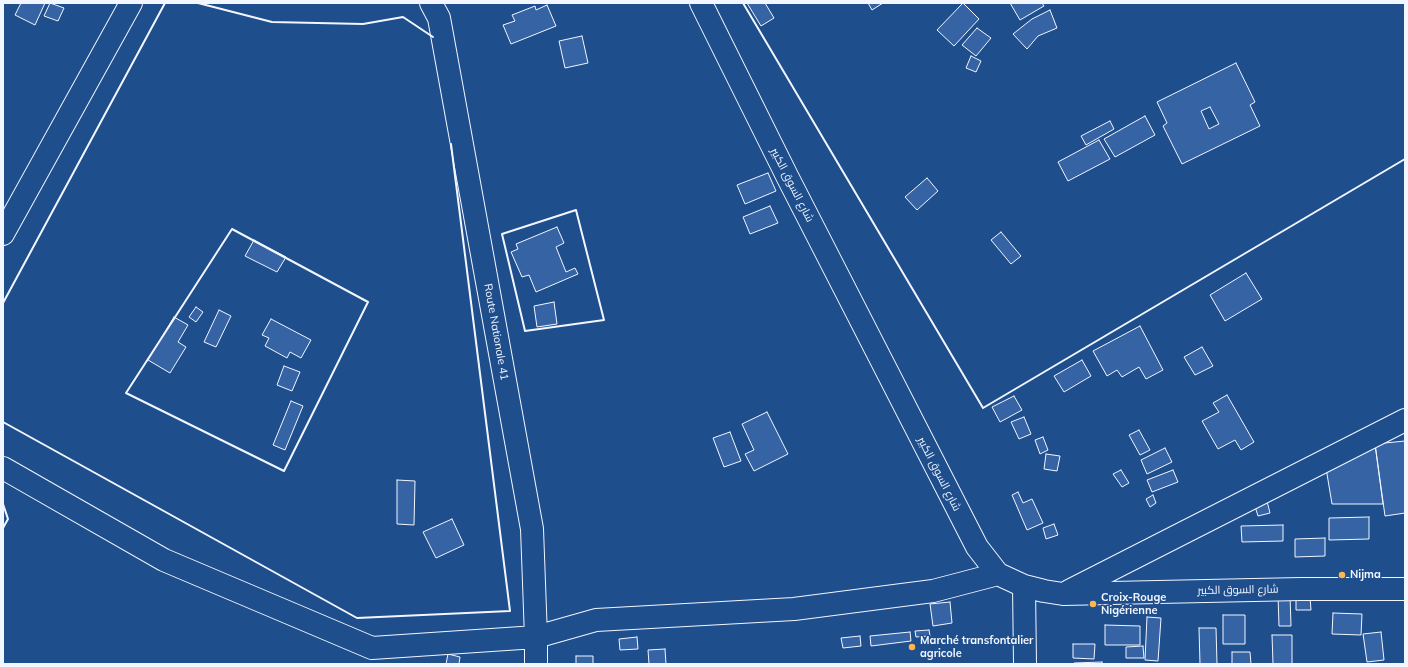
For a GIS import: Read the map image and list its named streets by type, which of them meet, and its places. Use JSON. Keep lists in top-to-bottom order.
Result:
{
  "streets": {
    "street": ["شارع السوق الكبير", "Route Nationale 41"]
  },
  "places": ["Nijma", "Croix-Rouge Nigérienne", "Marché transfontalier agricole"]
}
